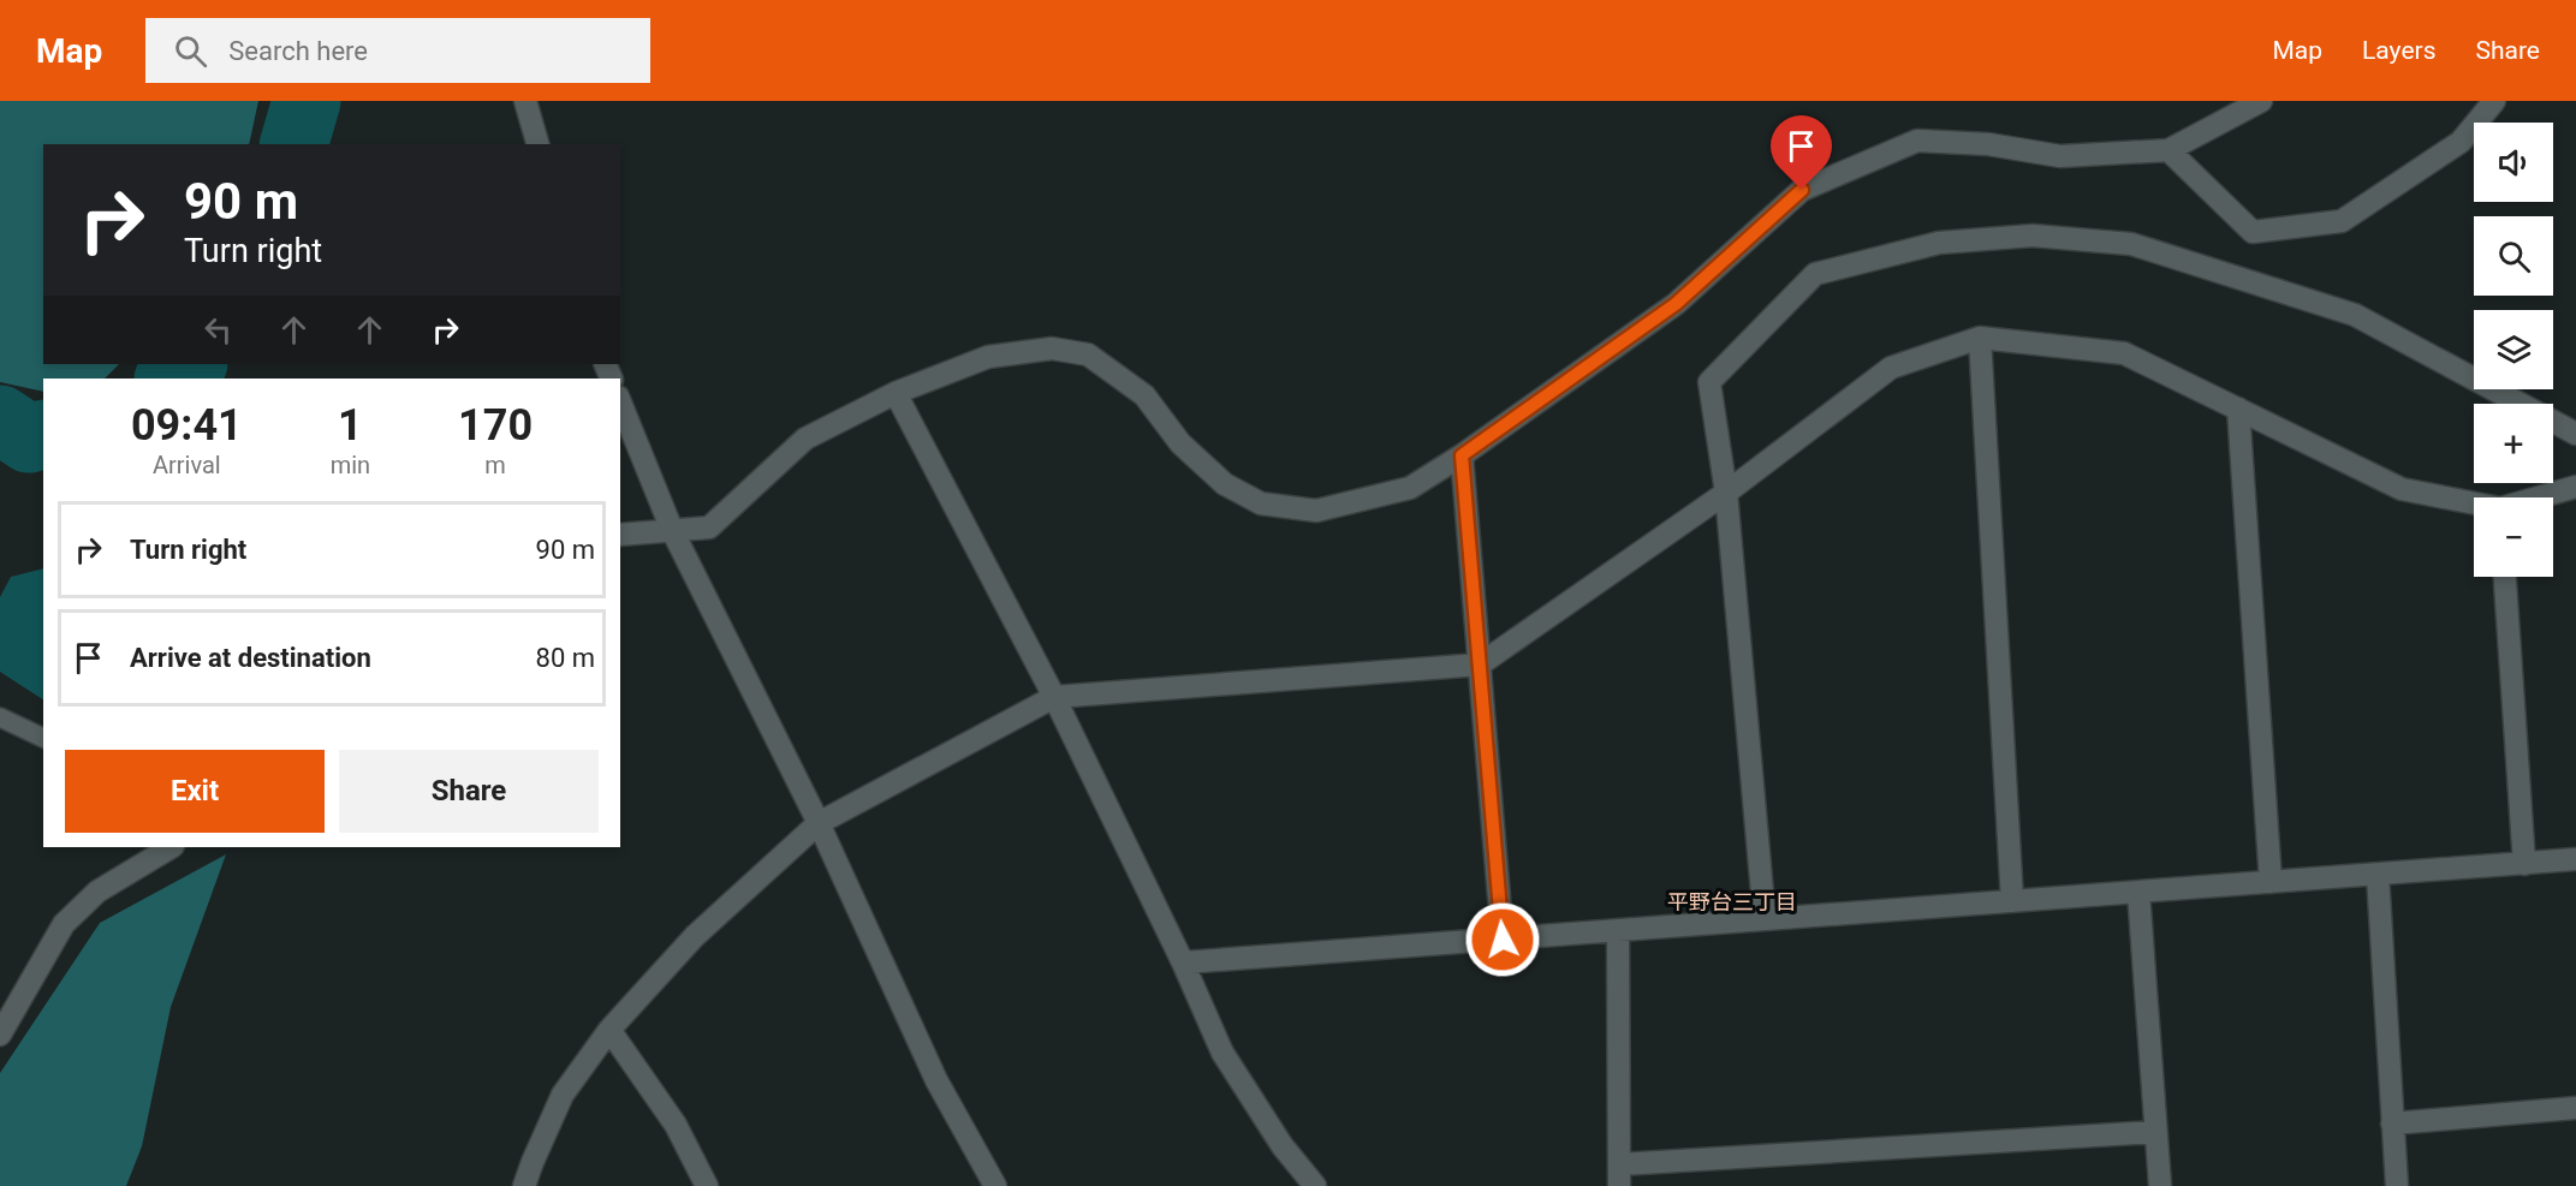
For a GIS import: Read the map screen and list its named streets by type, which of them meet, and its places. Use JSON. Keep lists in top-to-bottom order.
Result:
{
  "districts": ["平野台三丁目"],
  "page": {
    "header": "Map",
    "search": "Search here",
    "nav": ["Map", "Layers", "Share"],
    "map_buttons": ["+", "−"],
    "turn": ["90 m", "Turn right"],
    "eta": [
      "09:41",
      "Arrival",
      "1",
      "min",
      "170",
      "m"
    ],
    "list": [
      {
        "name": "Turn right",
        "value": "90 m"
      },
      {
        "name": "Arrive at destination",
        "value": "80 m"
      }
    ],
    "buttons": ["Exit", "Share"]
  }
}
